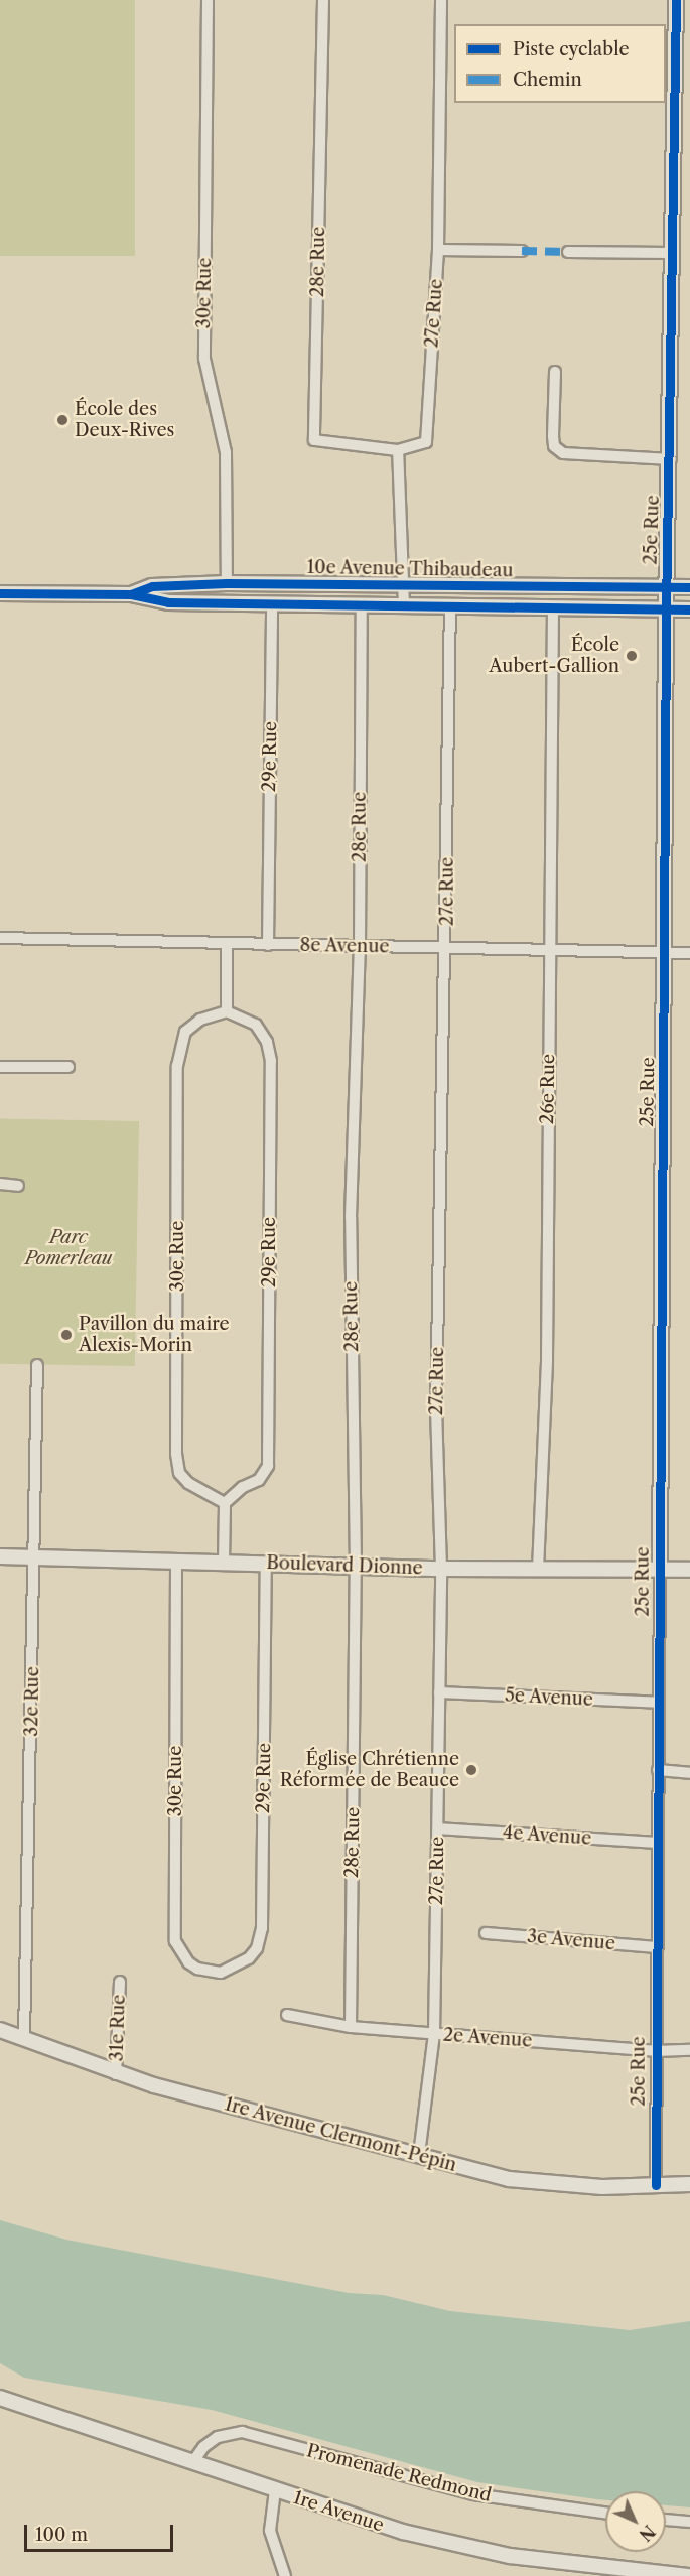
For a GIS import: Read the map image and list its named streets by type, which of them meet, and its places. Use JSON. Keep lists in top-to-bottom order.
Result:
{
  "streets": {
    "street": [
      "28e Rue",
      "30e Rue",
      "27e Rue",
      "25e Rue",
      "10e Avenue Thibaudeau",
      "29e Rue",
      "8e Avenue",
      "26e Rue",
      "Boulevard Dionne",
      "5e Avenue",
      "32e Rue",
      "4e Avenue",
      "3e Avenue",
      "31e Rue",
      "2e Avenue",
      "1re Avenue Clermont-Pépin",
      "Promenade Redmond",
      "1re Avenue"
    ]
  },
  "crossings": [
    ["28e Rue", "27e Rue"],
    ["28e Rue", "10e Avenue Thibaudeau"],
    ["28e Rue", "8e Avenue"],
    ["28e Rue", "Boulevard Dionne"],
    ["28e Rue", "2e Avenue"],
    ["30e Rue", "10e Avenue Thibaudeau"],
    ["30e Rue", "29e Rue"],
    ["30e Rue", "Boulevard Dionne"],
    ["27e Rue", "10e Avenue Thibaudeau"],
    ["27e Rue", "8e Avenue"],
    ["27e Rue", "Boulevard Dionne"],
    ["27e Rue", "5e Avenue"],
    ["27e Rue", "4e Avenue"],
    ["27e Rue", "2e Avenue"],
    ["27e Rue", "1re Avenue Clermont-Pépin"],
    ["25e Rue", "10e Avenue Thibaudeau"],
    ["25e Rue", "8e Avenue"],
    ["25e Rue", "Boulevard Dionne"],
    ["25e Rue", "5e Avenue"],
    ["25e Rue", "4e Avenue"],
    ["25e Rue", "3e Avenue"],
    ["25e Rue", "2e Avenue"],
    ["25e Rue", "1re Avenue Clermont-Pépin"],
    ["10e Avenue Thibaudeau", "29e Rue"],
    ["10e Avenue Thibaudeau", "26e Rue"],
    ["29e Rue", "8e Avenue"],
    ["29e Rue", "Boulevard Dionne"],
    ["8e Avenue", "26e Rue"],
    ["26e Rue", "Boulevard Dionne"],
    ["Boulevard Dionne", "32e Rue"],
    ["32e Rue", "1re Avenue Clermont-Pépin"],
    ["31e Rue", "1re Avenue Clermont-Pépin"],
    ["Promenade Redmond", "1re Avenue"]
  ],
  "parks": ["Parc Pomerleau"],
  "places": [
    "École des Deux-Rives",
    "École Aubert-Gallion",
    "Pavillon du maire Alexis-Morin",
    "Église Chrétienne Réformée de Beauce"
  ],
  "legend": ["Piste cyclable", "Chemin"],
  "scale_bar": "100 m",
  "north": "bottom right"
}
